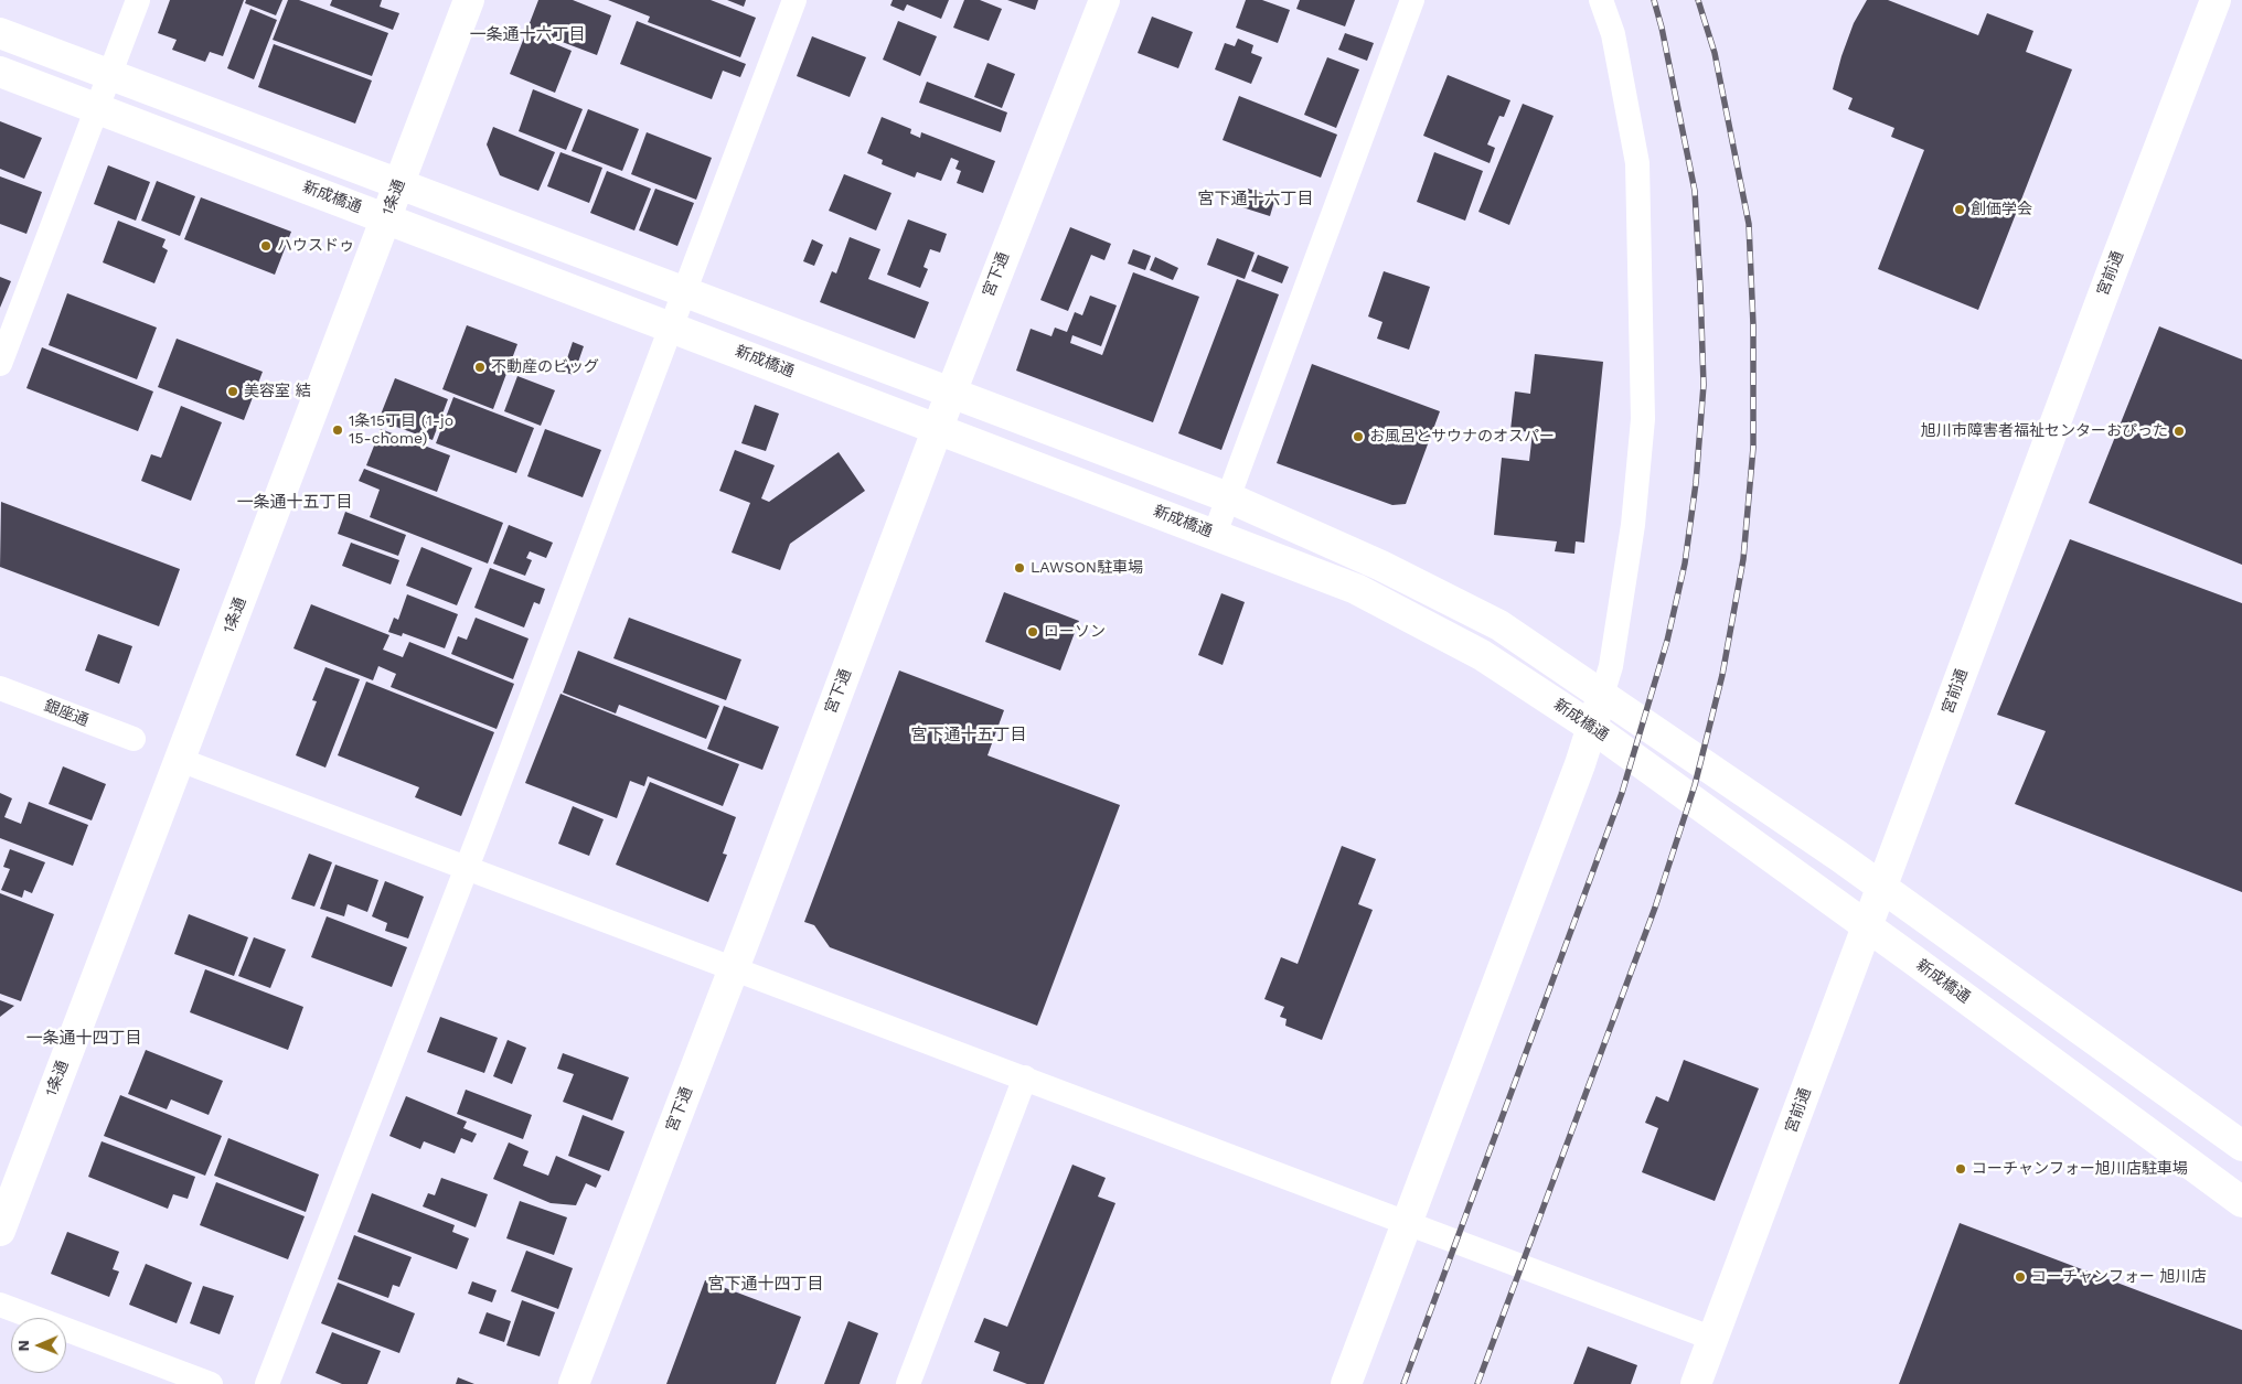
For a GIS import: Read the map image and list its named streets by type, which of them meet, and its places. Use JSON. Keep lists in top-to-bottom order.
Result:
{
  "streets": {
    "street": [
      "新成橋通",
      "1条通",
      "宮前通",
      "宮下通",
      "銀座通"
    ]
  },
  "crossings": [
    ["新成橋通", "1条通"],
    ["新成橋通", "宮前通"],
    ["新成橋通", "宮下通"]
  ],
  "districts": [
    "一条通十六丁目",
    "宮下通十六丁目",
    "一条通十五丁目",
    "宮下通十五丁目",
    "一条通十四丁目",
    "宮下通十四丁目"
  ],
  "places": [
    "創価学会",
    "ハウスドゥ",
    "不動産のビッグ",
    "美容室 結",
    "1条15丁目 (1-jo 15-chome)",
    "旭川市障害者福祉センターおぴった",
    "お風呂とサウナのオスパー",
    "LAWSON駐車場",
    "ローソン",
    "コーチャンフォー旭川店駐車場",
    "コーチャンフォー 旭川店"
  ],
  "north": "left"
}
